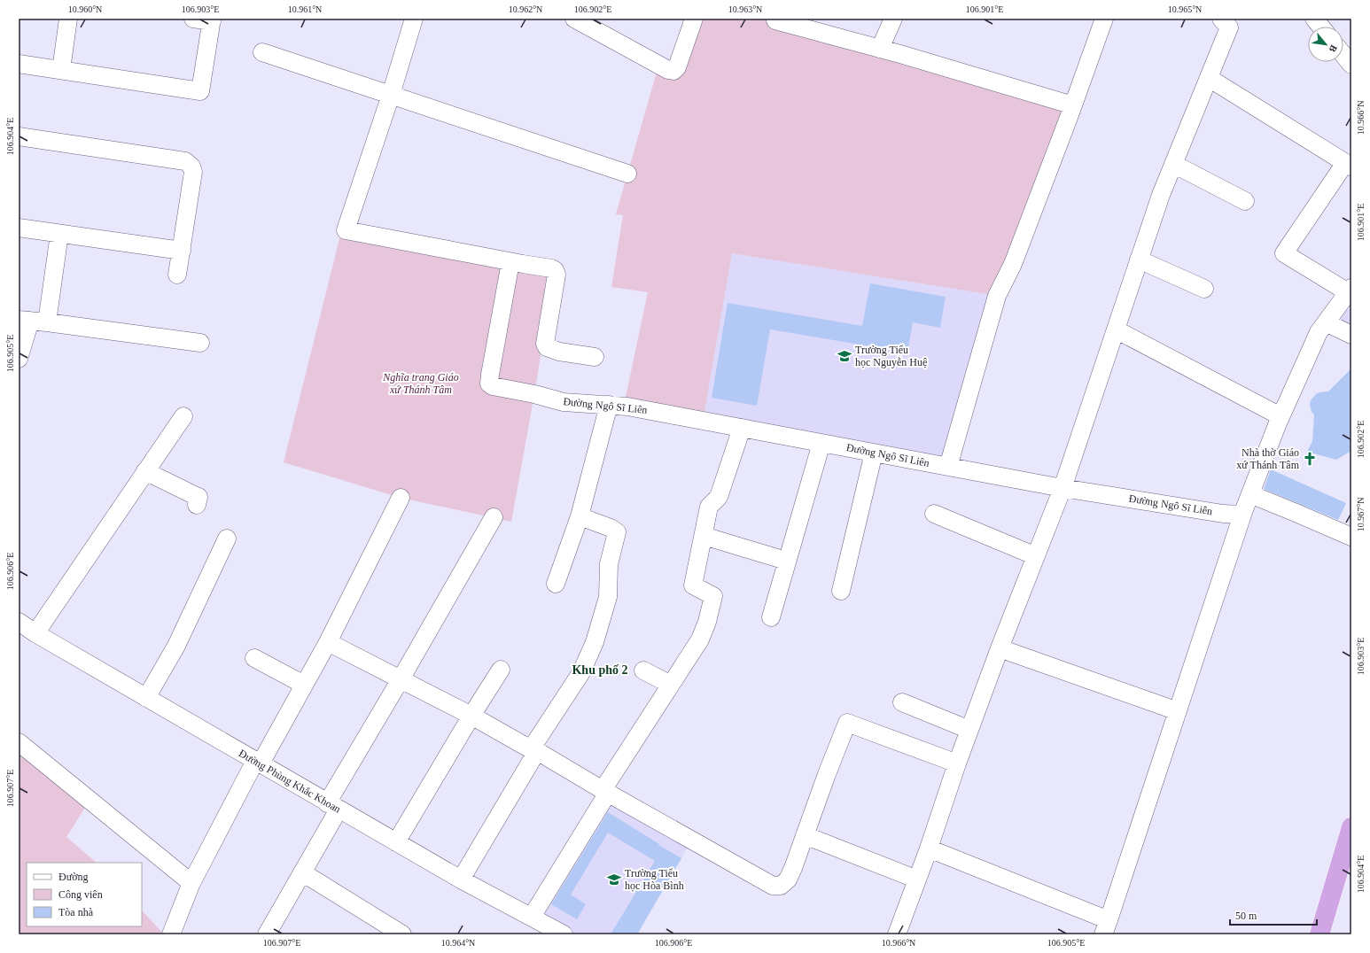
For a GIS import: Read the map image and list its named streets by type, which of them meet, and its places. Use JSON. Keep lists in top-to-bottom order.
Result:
{
  "streets": {
    "street": ["Đường Ngô Sĩ Liên", "Đường Phùng Khắc Khoan"]
  },
  "districts": ["Khu phố 2"],
  "parks": ["Nghĩa trang Giáo xứ Thánh Tâm"],
  "places": {
    "school or university": ["Trường Tiểu học Nguyễn Huệ", "Trường Tiểu học Hòa Bình"],
    "church": ["Nhà thờ Giáo xứ Thánh Tâm"]
  },
  "legend": ["Đường", "Công viên", "Tòa nhà"],
  "scale_bar": "50 m",
  "north": "bottom right",
  "coordinates": [
    "10.960°N",
    "106.903°E",
    "10.961°N",
    "10.962°N",
    "106.902°E",
    "10.963°N",
    "106.901°E",
    "10.965°N",
    "10.966°N",
    "106.904°E",
    "106.905°E",
    "10.967°N",
    "106.906°E",
    "106.907°E",
    "10.964°N"
  ]
}
